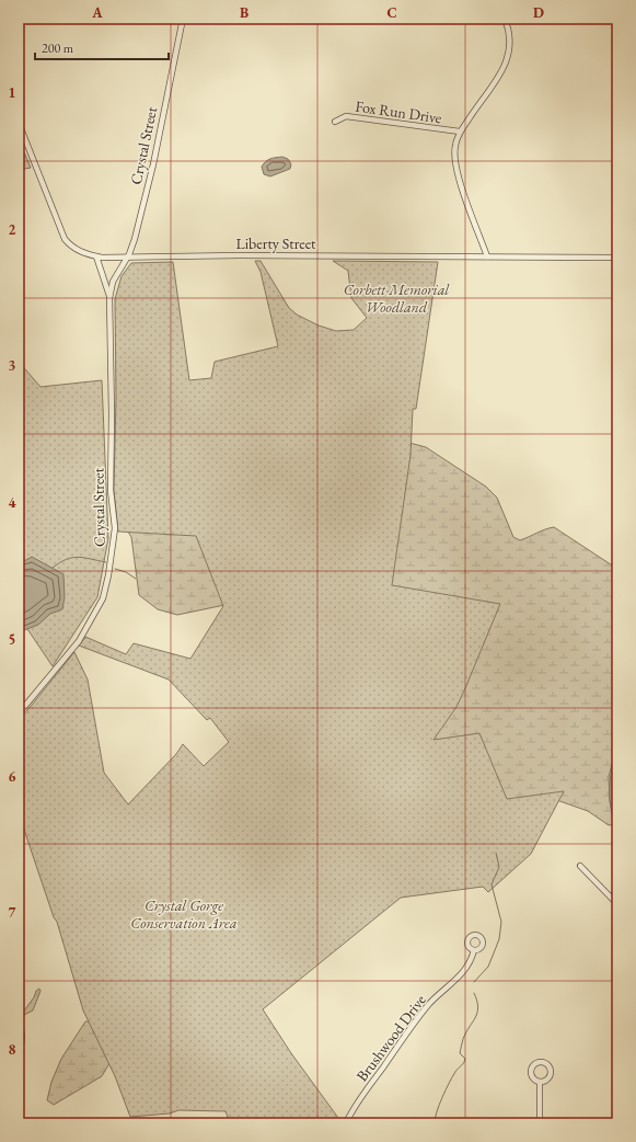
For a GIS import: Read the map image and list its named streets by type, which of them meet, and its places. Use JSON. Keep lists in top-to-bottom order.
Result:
{
  "streets": {
    "street": [
      "Fox Run Drive",
      "Crystal Street",
      "Liberty Street",
      "Brushwood Drive"
    ]
  },
  "crossings": [
    ["Crystal Street", "Liberty Street"]
  ],
  "parks": ["Corbett Memorial Woodland", "Crystal Gorge Conservation Area"],
  "scale_bar": "200 m",
  "grid": {
    "columns": [
      "A",
      "B",
      "C",
      "D"
    ],
    "rows": [
      "1",
      "2",
      "3",
      "4",
      "5",
      "6",
      "7",
      "8"
    ]
  }
}
